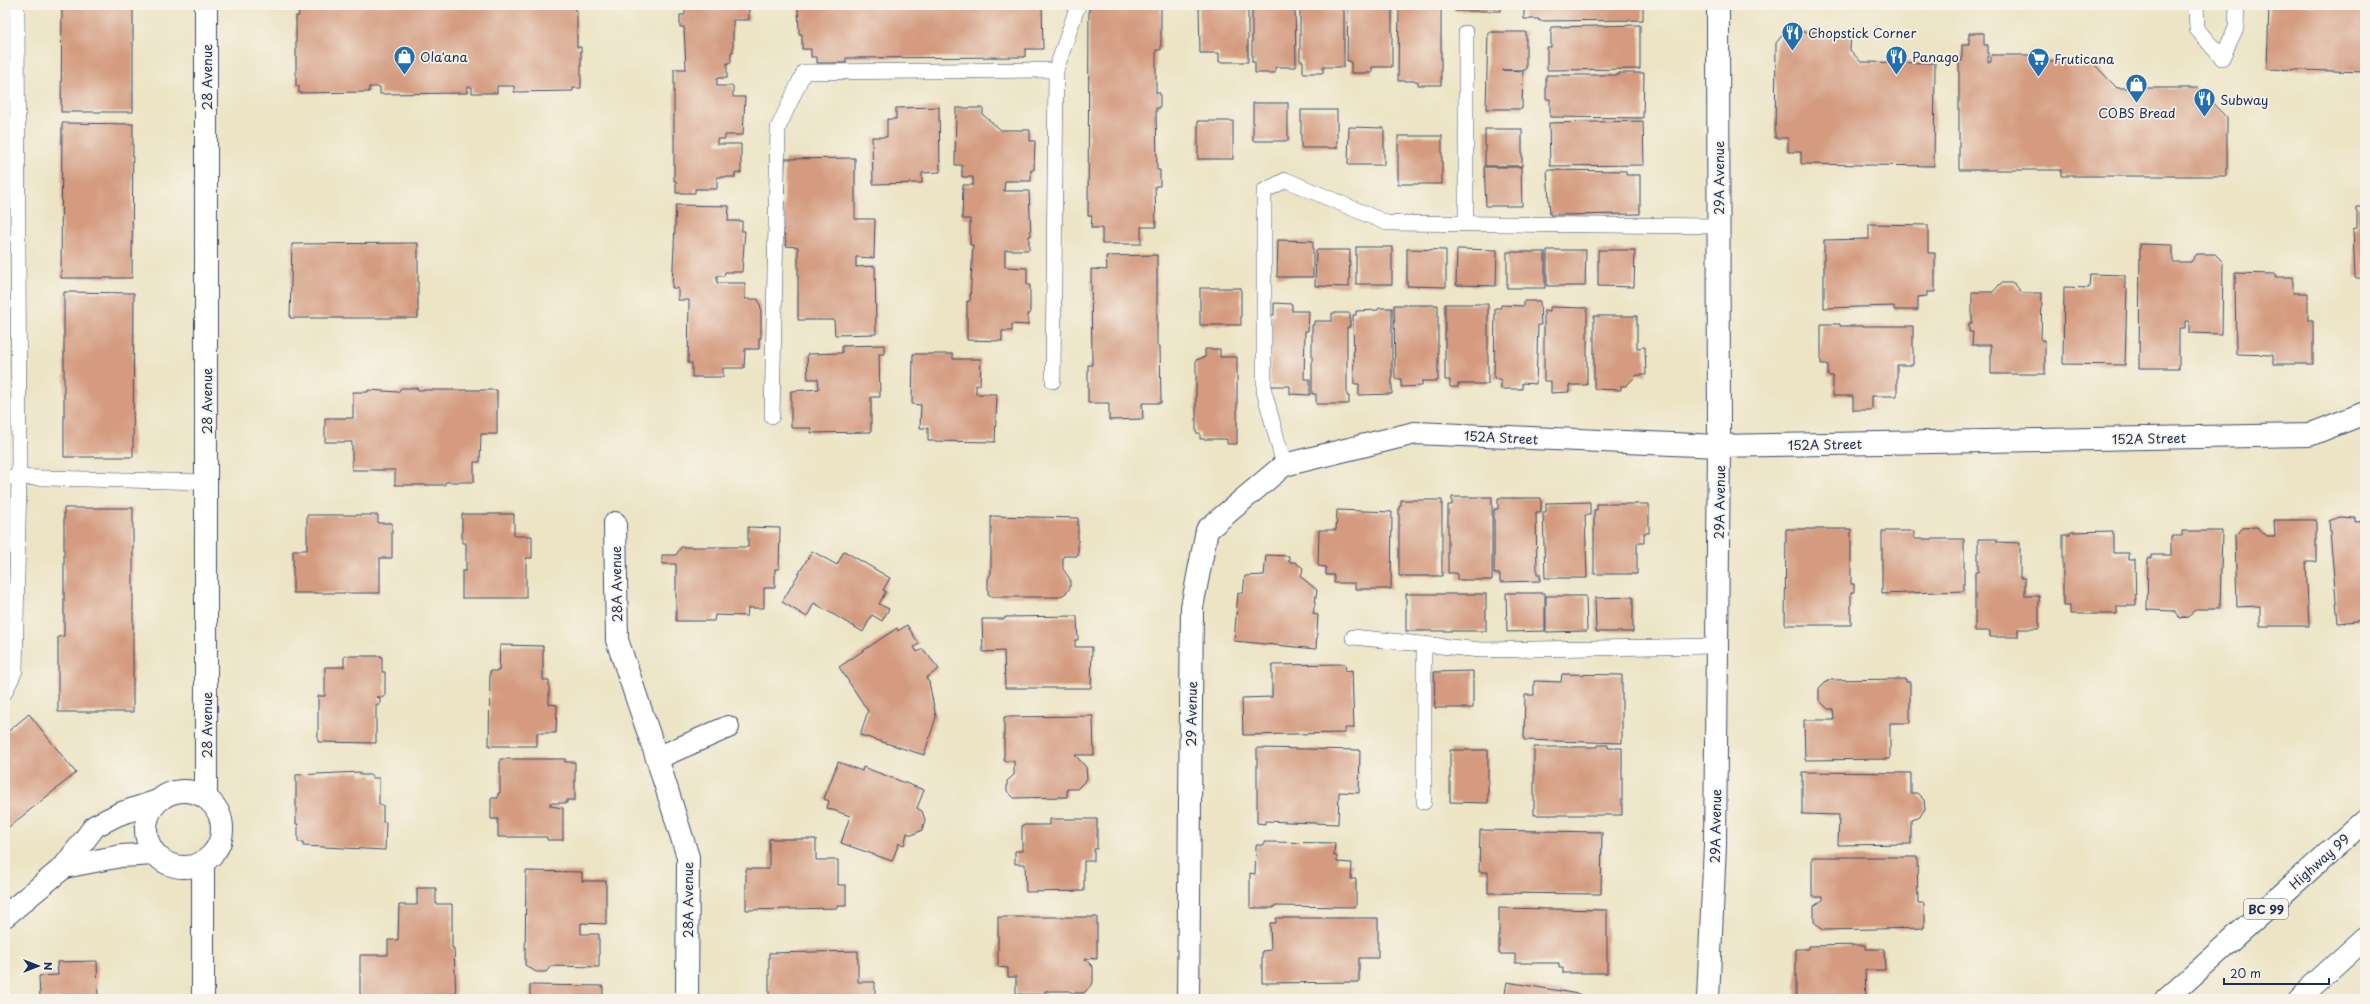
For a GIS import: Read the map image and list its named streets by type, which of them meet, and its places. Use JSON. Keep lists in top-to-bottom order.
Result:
{
  "streets": {
    "main road": [
      "28 Avenue",
      "29A Avenue",
      "152A Street",
      "28A Avenue",
      "29 Avenue",
      "Highway 99",
      "BC 99"
    ]
  },
  "crossings": [
    ["29A Avenue", "152A Street"],
    ["152A Street", "29 Avenue"]
  ],
  "places": {
    "restaurant": ["Chopstick Corner", "Panago", "Subway"],
    "shop": ["Ola'ana", "COBS Bread"],
    "supermarket": ["Fruticana"]
  },
  "scale_bar": "20 m",
  "north": "right"
}
